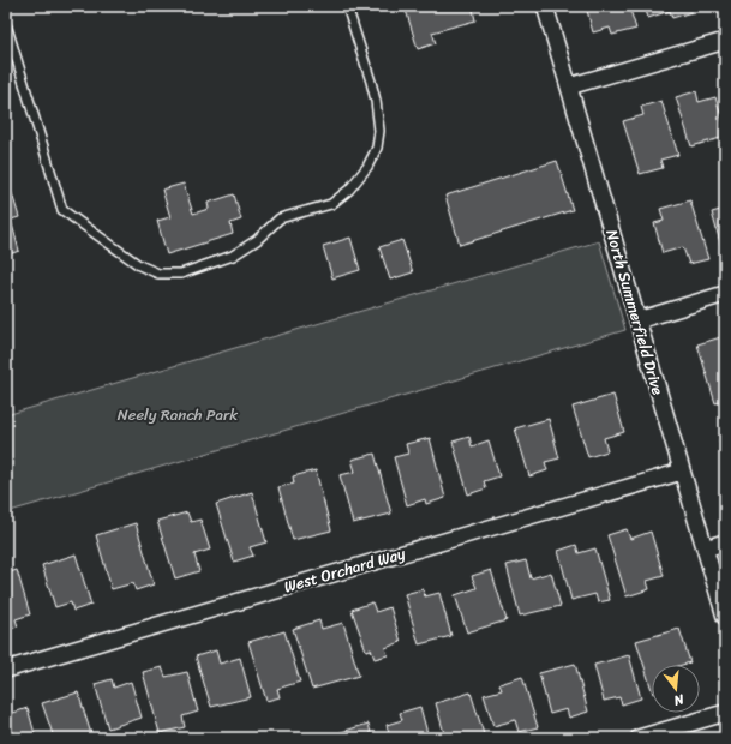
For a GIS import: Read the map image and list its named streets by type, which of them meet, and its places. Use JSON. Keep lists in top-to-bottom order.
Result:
{
  "streets": {
    "street": ["North Summerfield Drive", "West Orchard Way"]
  },
  "crossings": [
    ["North Summerfield Drive", "West Orchard Way"]
  ],
  "parks": ["Neely Ranch Park"],
  "north": "bottom"
}
